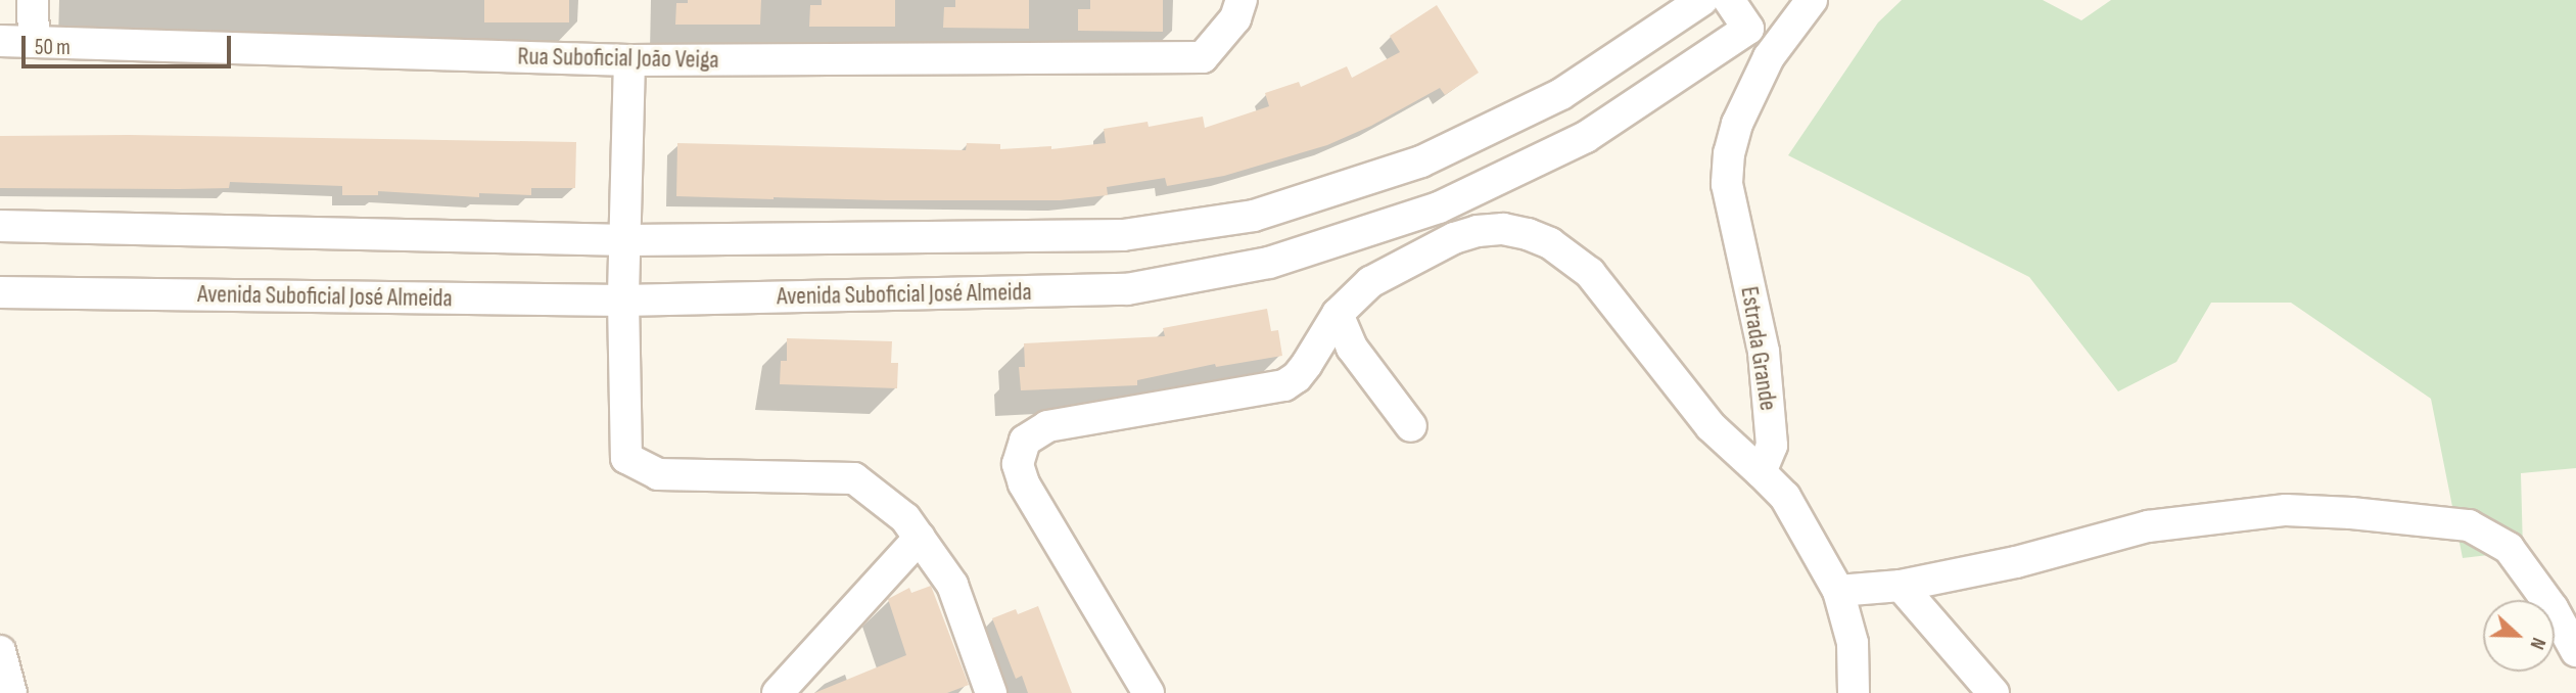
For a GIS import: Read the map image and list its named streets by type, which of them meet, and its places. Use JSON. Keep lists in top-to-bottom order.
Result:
{
  "streets": {
    "street": ["Rua Suboficial João Veiga", "Avenida Suboficial José Almeida", "Estrada Grande"]
  },
  "scale_bar": "50 m",
  "north": "right"
}
